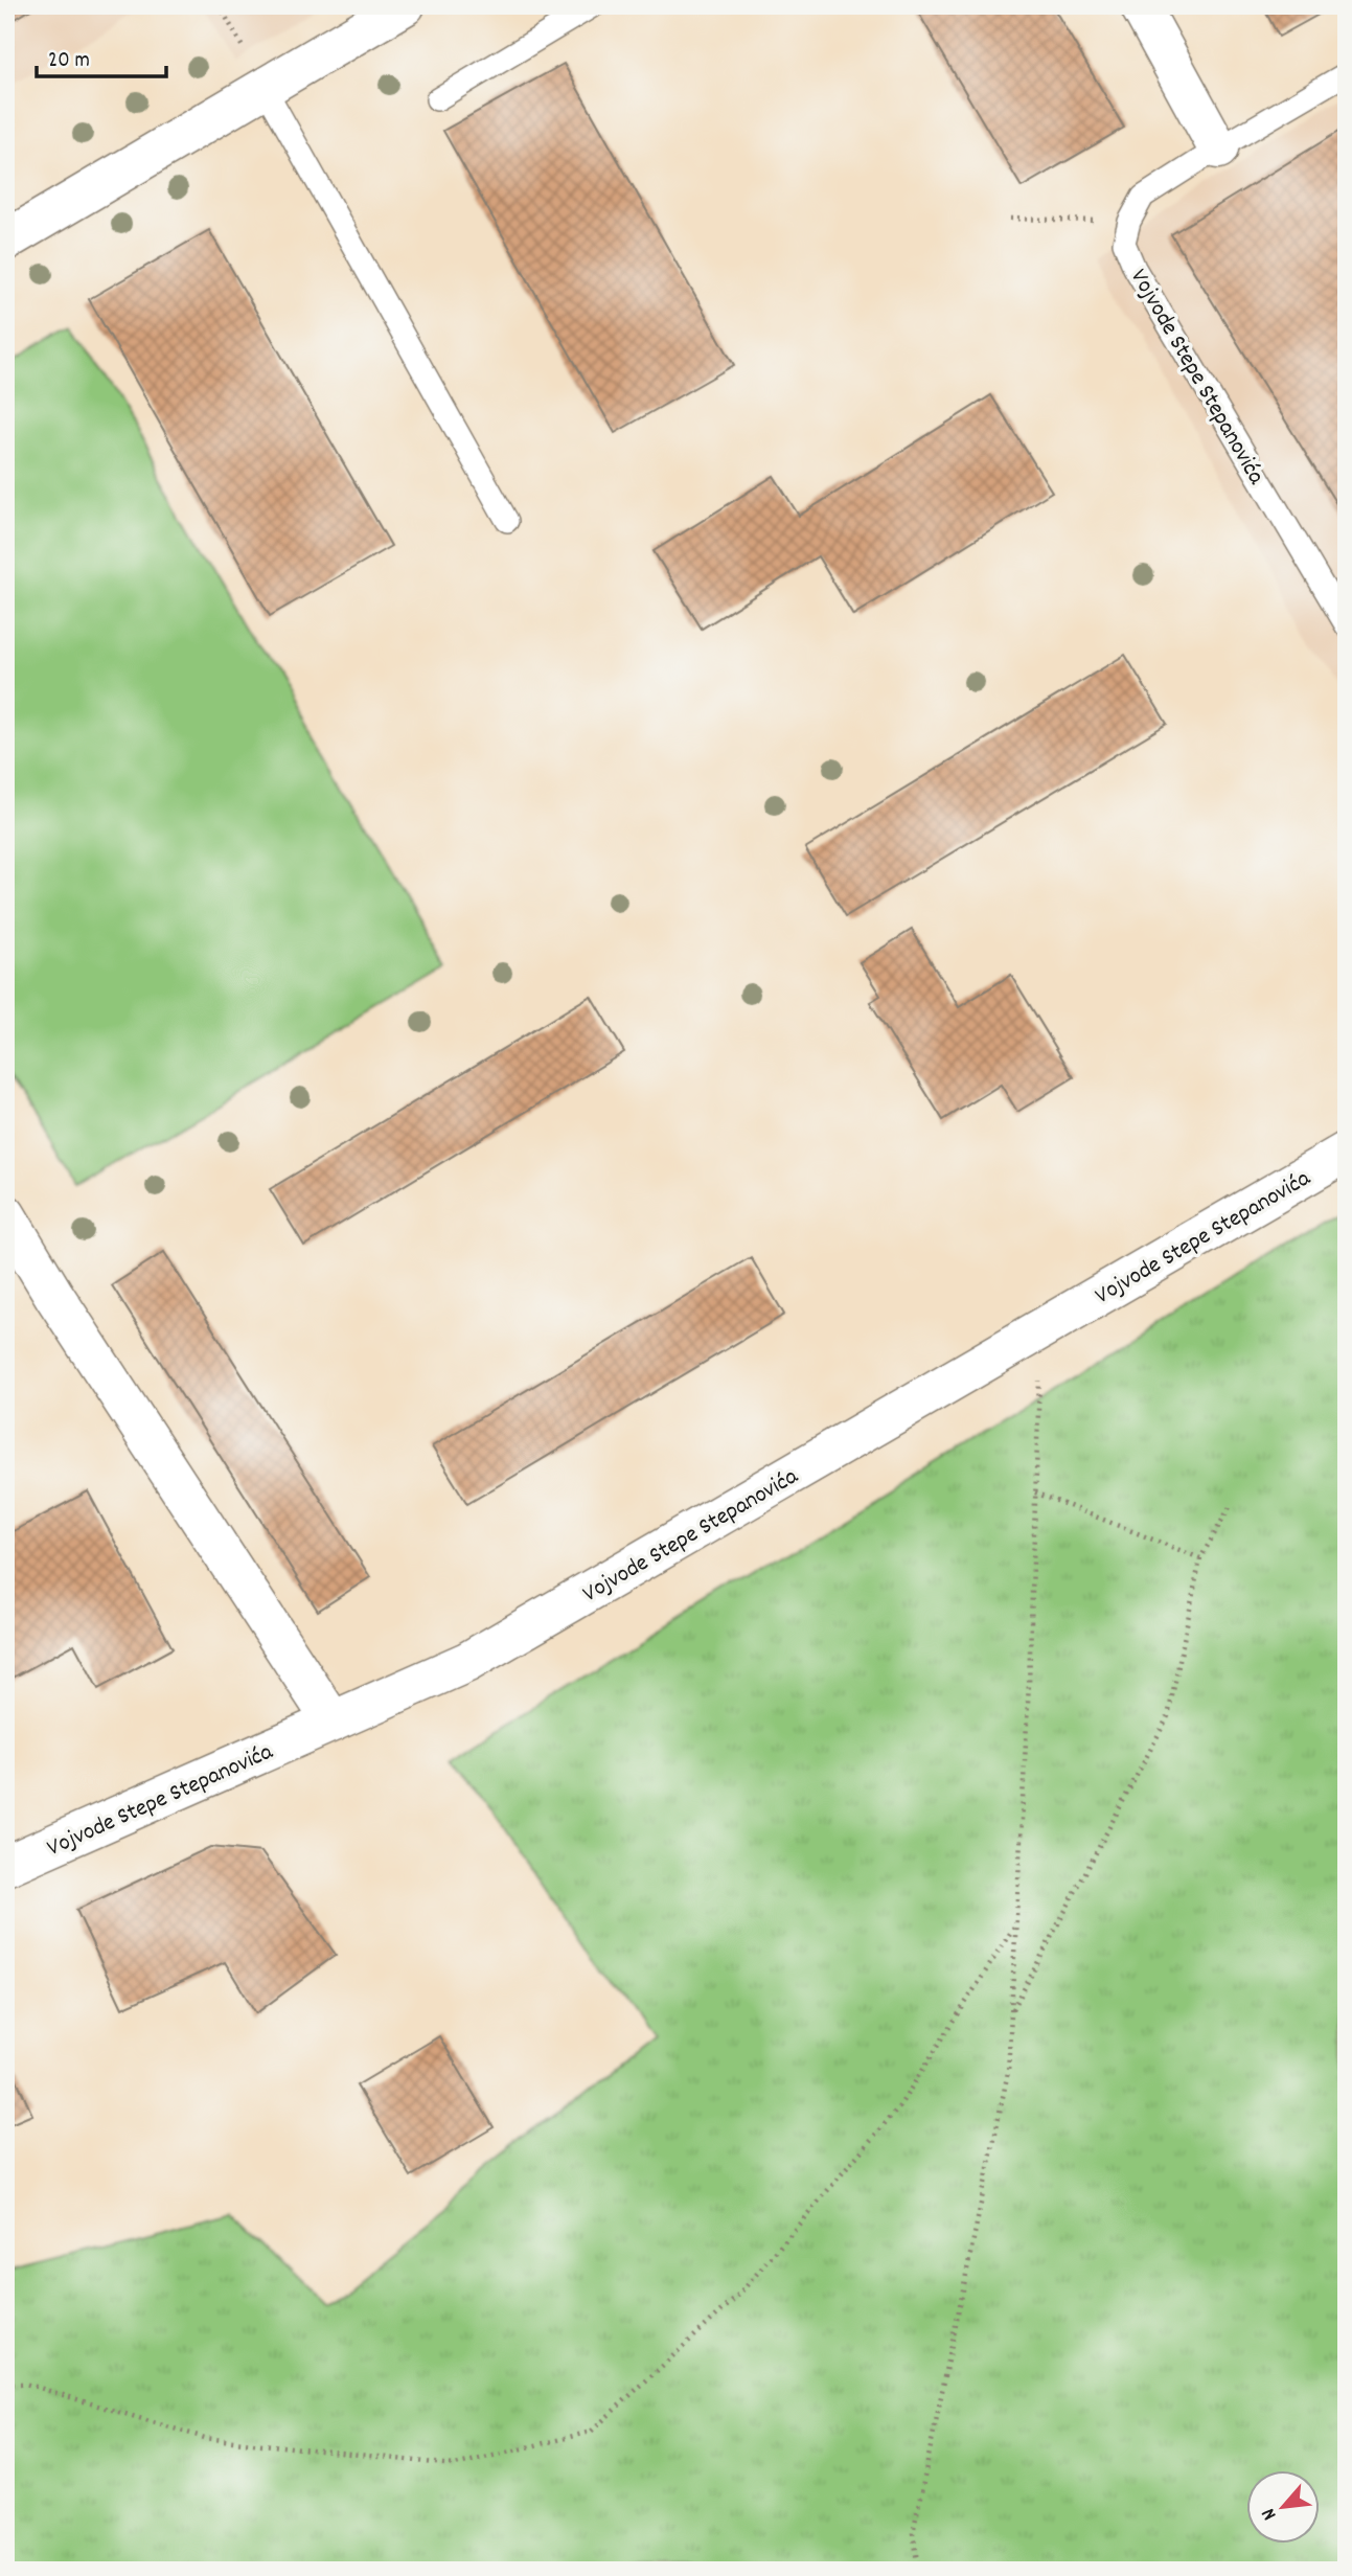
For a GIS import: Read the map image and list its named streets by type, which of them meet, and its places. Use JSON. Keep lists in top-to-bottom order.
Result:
{
  "streets": {
    "street": ["Vojvode Stepe Stepanovića"]
  },
  "scale_bar": "20 m",
  "north": "bottom left"
}
